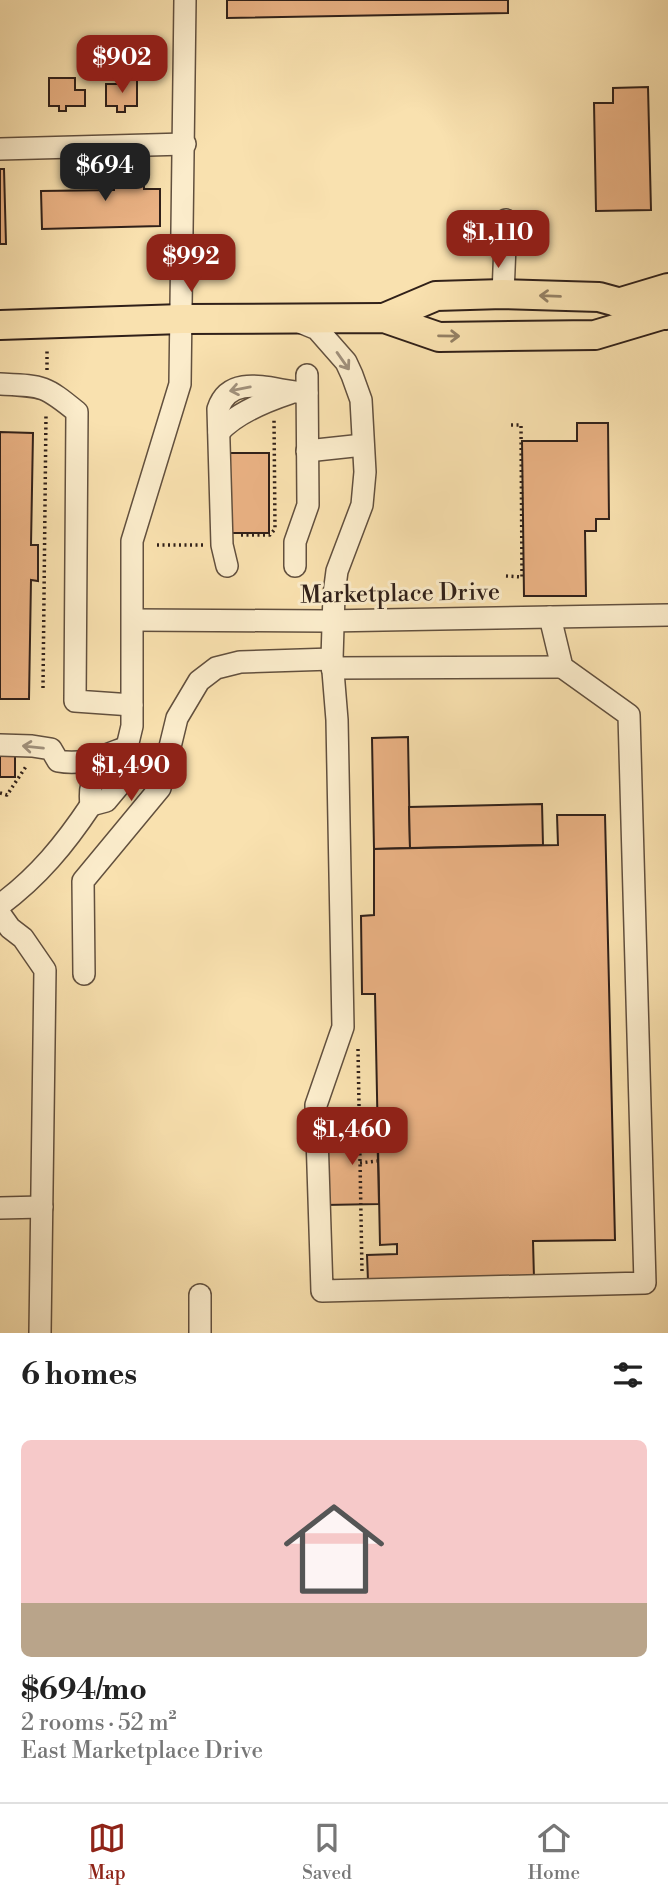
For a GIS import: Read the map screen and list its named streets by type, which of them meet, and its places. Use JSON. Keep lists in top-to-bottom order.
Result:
{
  "streets": {
    "street": ["Marketplace Drive"]
  },
  "page": {
    "price": [
      "$902",
      "$694",
      "$1,110",
      "$992",
      "$1,490",
      "$1,460"
    ],
    "heading": "6 homes",
    "list": [
      {
        "name": "$694/mo",
        "note": "2 rooms · 52 m² · East Marketplace Drive"
      }
    ],
    "tabs": ["Map", "Saved", "Home"]
  }
}
